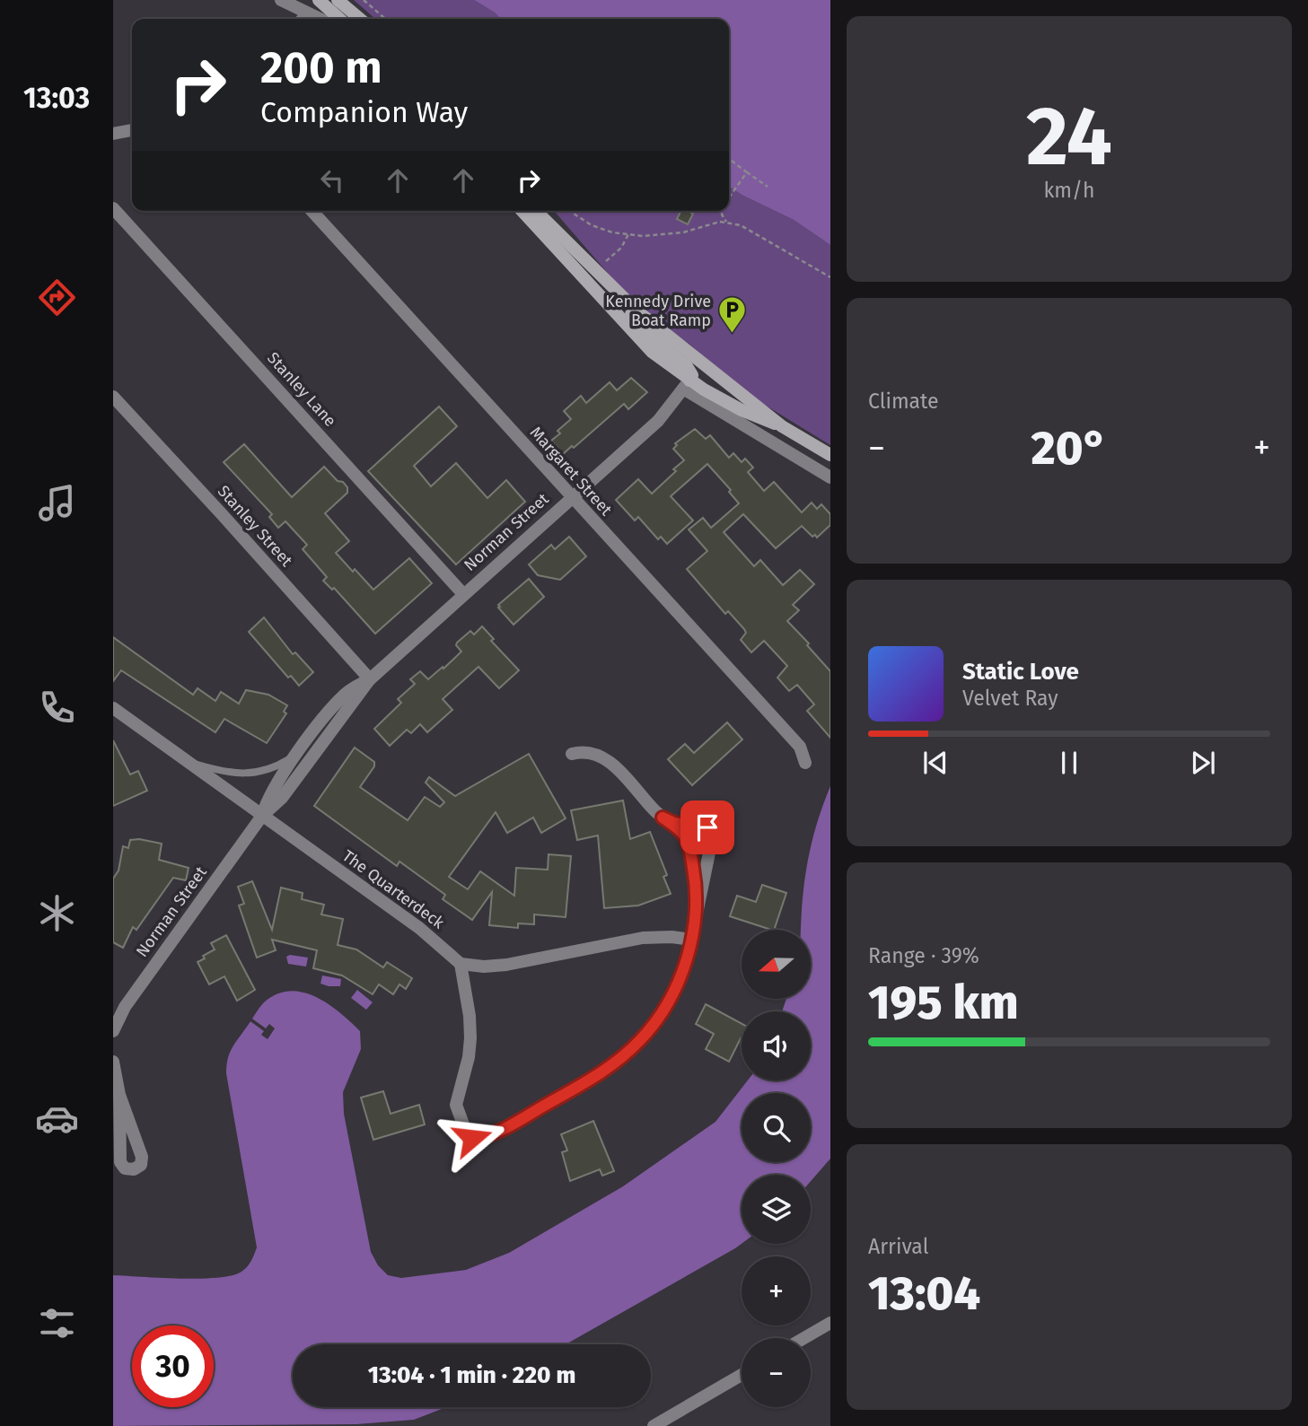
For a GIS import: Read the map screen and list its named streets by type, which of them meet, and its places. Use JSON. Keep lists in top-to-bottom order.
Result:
{
  "streets": {
    "street": [
      "Stanley Lane",
      "Margaret Street",
      "Stanley Street",
      "Norman Street",
      "The Quarterdeck"
    ]
  },
  "crossings": [
    ["Stanley Lane", "Norman Street"],
    ["Margaret Street", "Norman Street"],
    ["Stanley Street", "Norman Street"],
    ["Norman Street", "The Quarterdeck"]
  ],
  "places": {
    "parking": ["Kennedy Drive Boat Ramp"]
  },
  "north": "left",
  "page": {
    "tabs": "13:03",
    "tile": [
      ["24", "km/h"],
      "Climate",
      ["Range · 39%", "195 km"],
      ["Arrival", "13:04"]
    ],
    "turn": ["200 m", "Companion Way"],
    "heat": ["−", "20°", "+"],
    "song": ["Static Love", "Velvet Ray"],
    "map_buttons": ["+", "−"],
    "limit": "30",
    "trip": "13:04 · 1 min · 220 m"
  }
}
